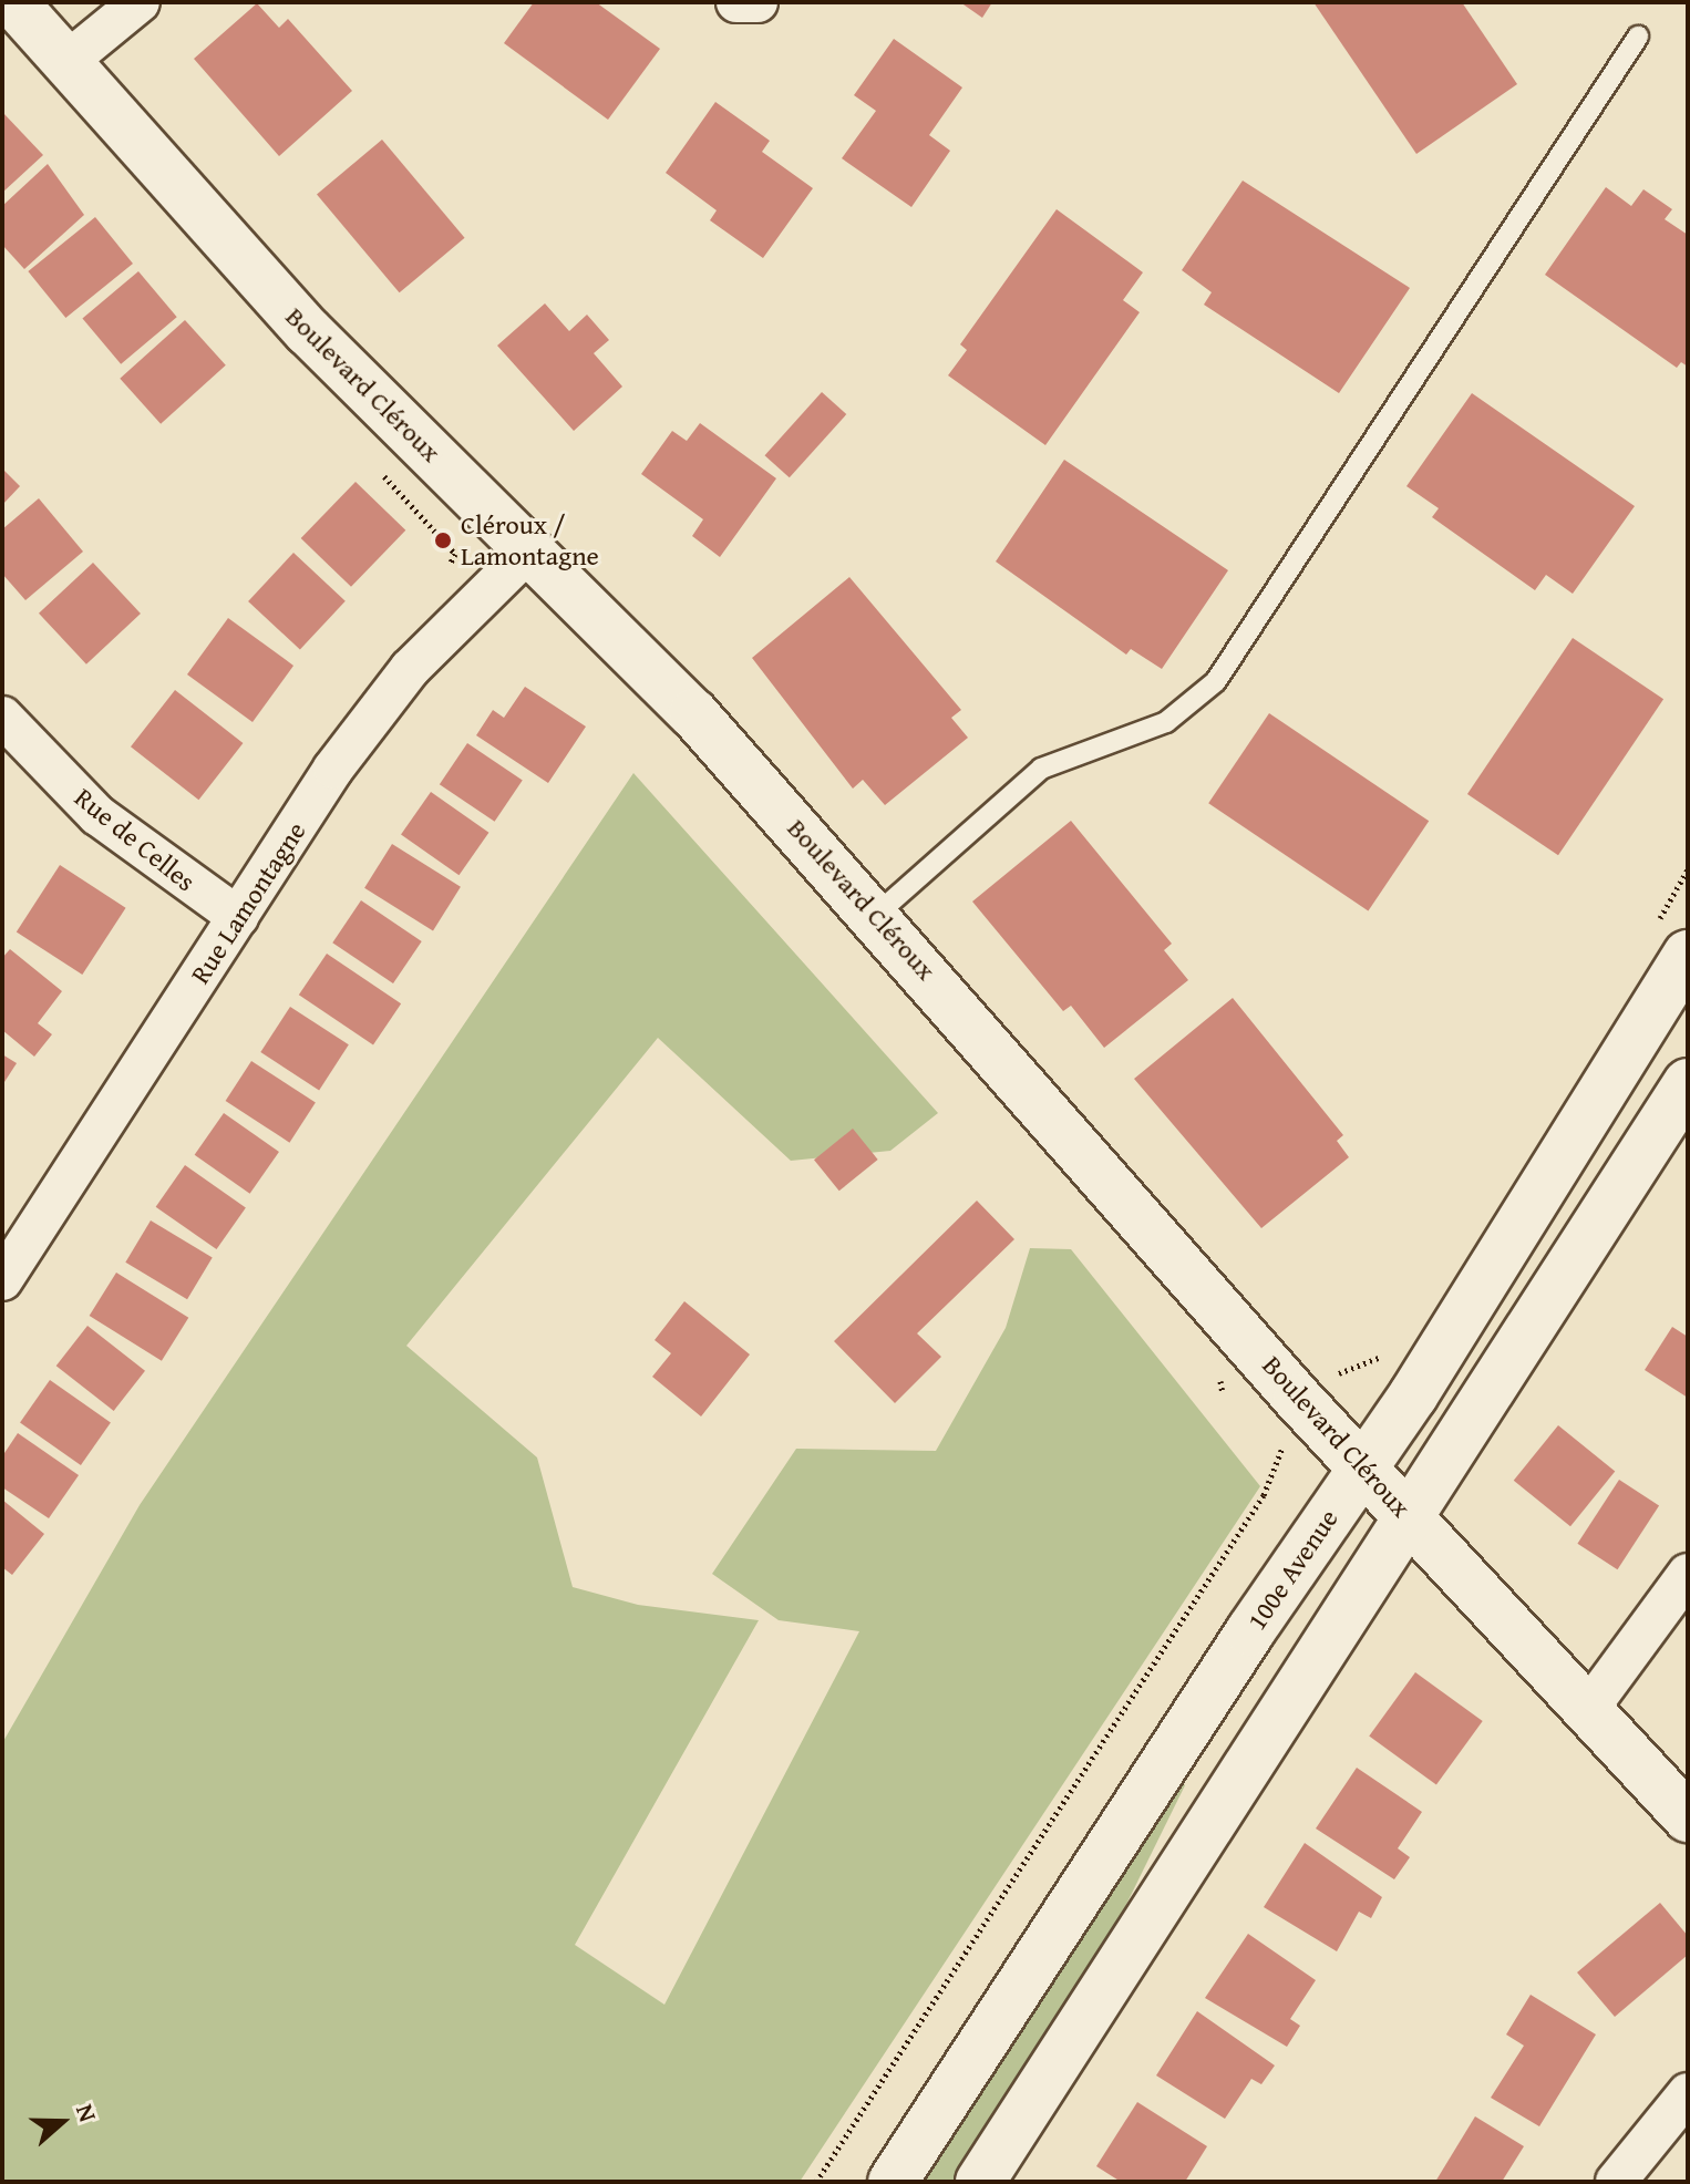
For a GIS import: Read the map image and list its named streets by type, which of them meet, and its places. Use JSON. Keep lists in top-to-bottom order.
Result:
{
  "streets": {
    "street": [
      "Boulevard Cléroux",
      "Rue de Celles",
      "Rue Lamontagne",
      "100e Avenue"
    ]
  },
  "crossings": [
    ["Boulevard Cléroux", "Rue Lamontagne"],
    ["Boulevard Cléroux", "100e Avenue"],
    ["Rue de Celles", "Rue Lamontagne"]
  ],
  "places": ["Cléroux / Lamontagne"],
  "north": "right"
}
